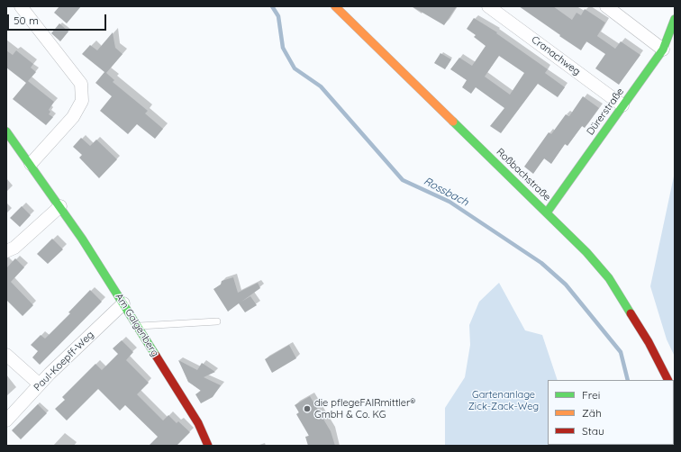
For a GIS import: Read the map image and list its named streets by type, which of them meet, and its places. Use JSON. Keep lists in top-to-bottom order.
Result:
{
  "streets": {
    "street": [
      "Cranachweg",
      "Dürerstraße",
      "Roßbachstraße",
      "Am Galgenberg",
      "Paul-Koepff-Weg"
    ]
  },
  "crossings": [
    ["Cranachweg", "Dürerstraße"],
    ["Dürerstraße", "Roßbachstraße"],
    ["Am Galgenberg", "Paul-Koepff-Weg"]
  ],
  "water": ["Rossbach"],
  "parks": ["Gartenanlage Zick-Zack-Weg"],
  "places": ["die pflegeFAIRmittler® GmbH & Co. KG"],
  "legend": ["Frei", "Zäh", "Stau"],
  "scale_bar": "50 m"
}
